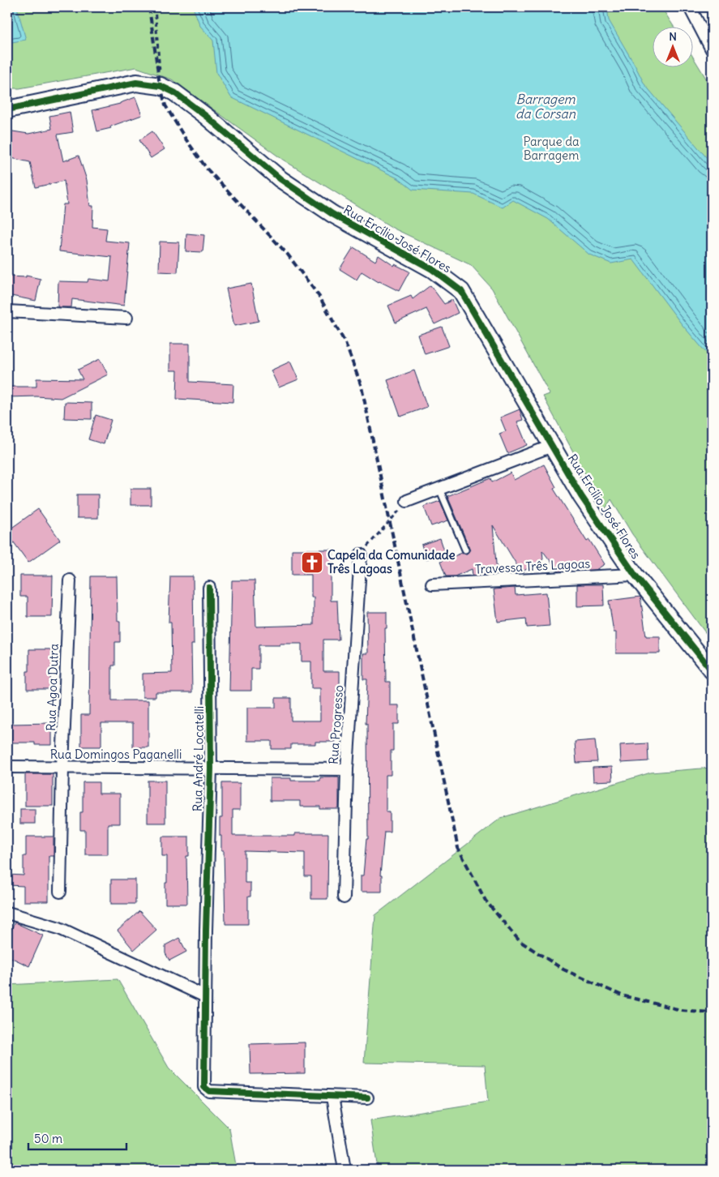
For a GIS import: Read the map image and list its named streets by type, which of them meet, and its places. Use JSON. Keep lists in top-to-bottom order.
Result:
{
  "streets": {
    "street": [
      "Rua Ercílio José Flores",
      "Travessa Três Lagoas",
      "Rua Agoa Dutra",
      "Rua Progresso",
      "Rua Domingos Paganelli",
      "Rua André Locatelli"
    ]
  },
  "crossings": [
    ["Rua Ercílio José Flores", "Travessa Três Lagoas"],
    ["Rua Agoa Dutra", "Rua Domingos Paganelli"],
    ["Rua Progresso", "Rua Domingos Paganelli"],
    ["Rua Domingos Paganelli", "Rua André Locatelli"]
  ],
  "water": ["Barragem da Corsan"],
  "parks": ["Parque da Barragem"],
  "places": {
    "church": ["Capela da Comunidade Três Lagoas"]
  },
  "scale_bar": "50 m",
  "north": "top"
}
